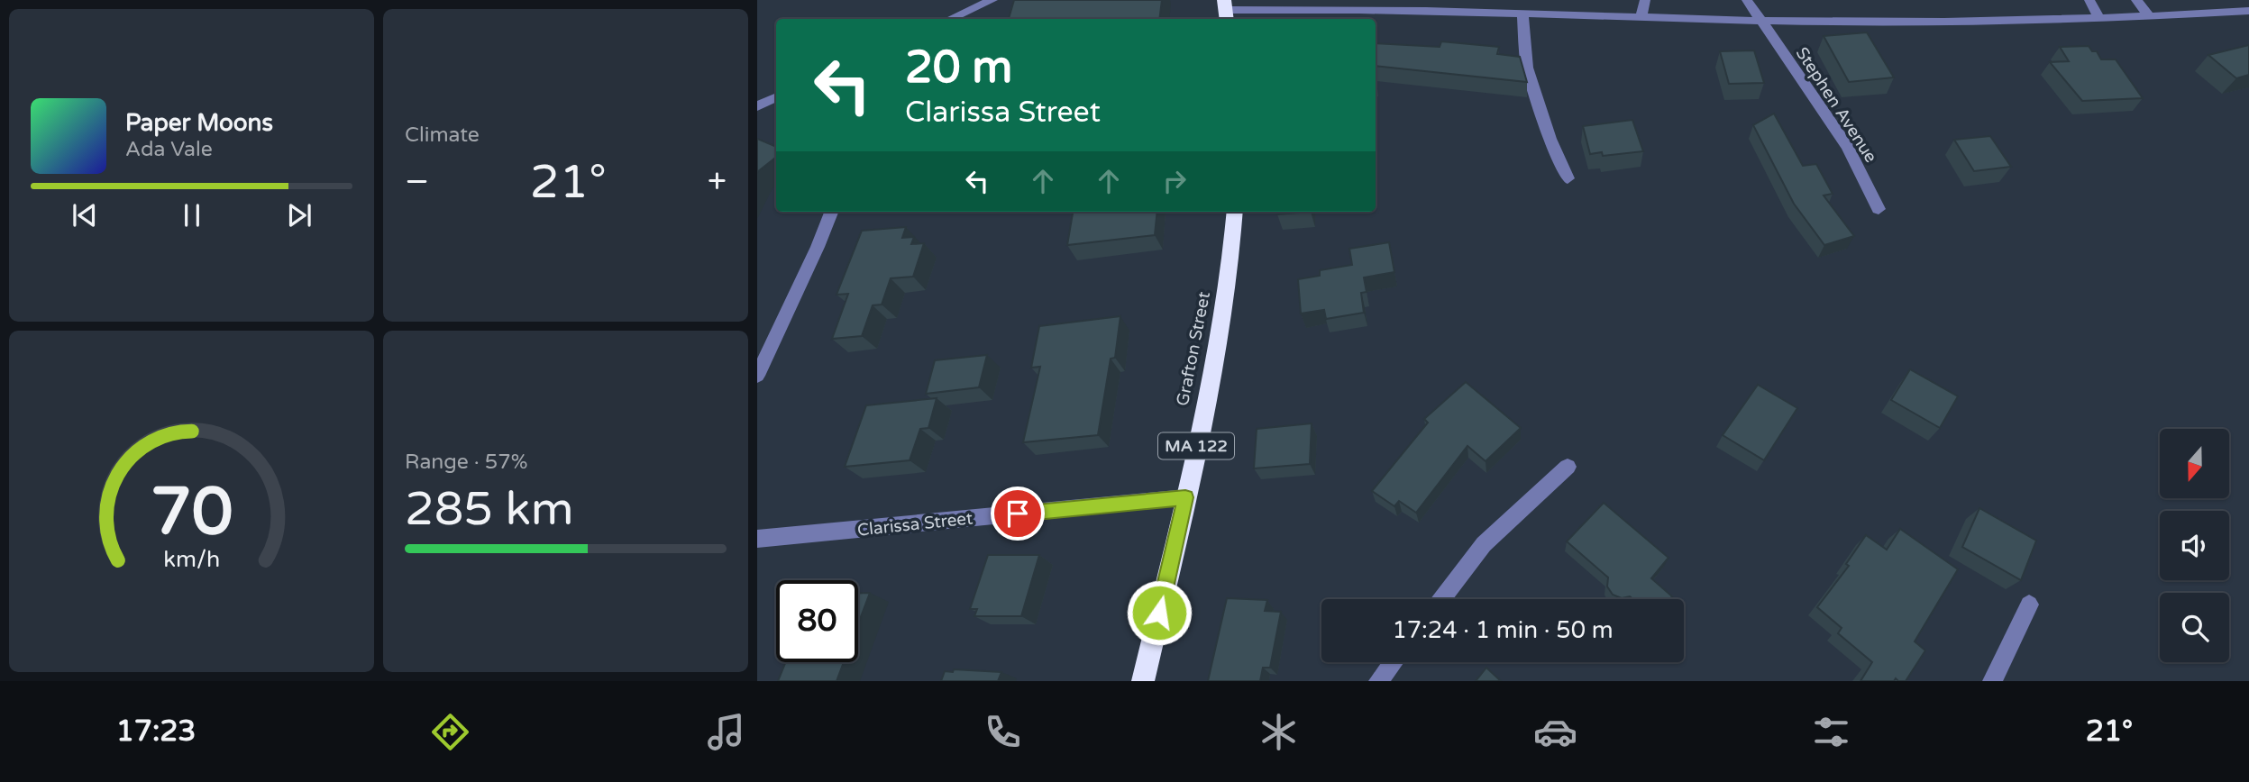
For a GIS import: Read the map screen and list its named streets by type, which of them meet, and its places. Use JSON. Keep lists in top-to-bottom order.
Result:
{
  "streets": {
    "highway": ["Grafton Street", "MA 122"],
    "street": ["Stephen Avenue", "Clarissa Street"]
  },
  "crossings": [
    ["Grafton Street", "Clarissa Street"]
  ],
  "north": "bottom",
  "page": {
    "tile": [
      "Climate",
      ["Range · 57%", "285 km"]
    ],
    "turn": ["20 m", "Clarissa Street"],
    "song": ["Paper Moons", "Ada Vale"],
    "heat": ["−", "21°", "+"],
    "limit": "80",
    "trip": "17:24 · 1 min · 50 m",
    "tabs": ["17:23", "21°"],
    "gauge": ["70", "km/h"]
  }
}
